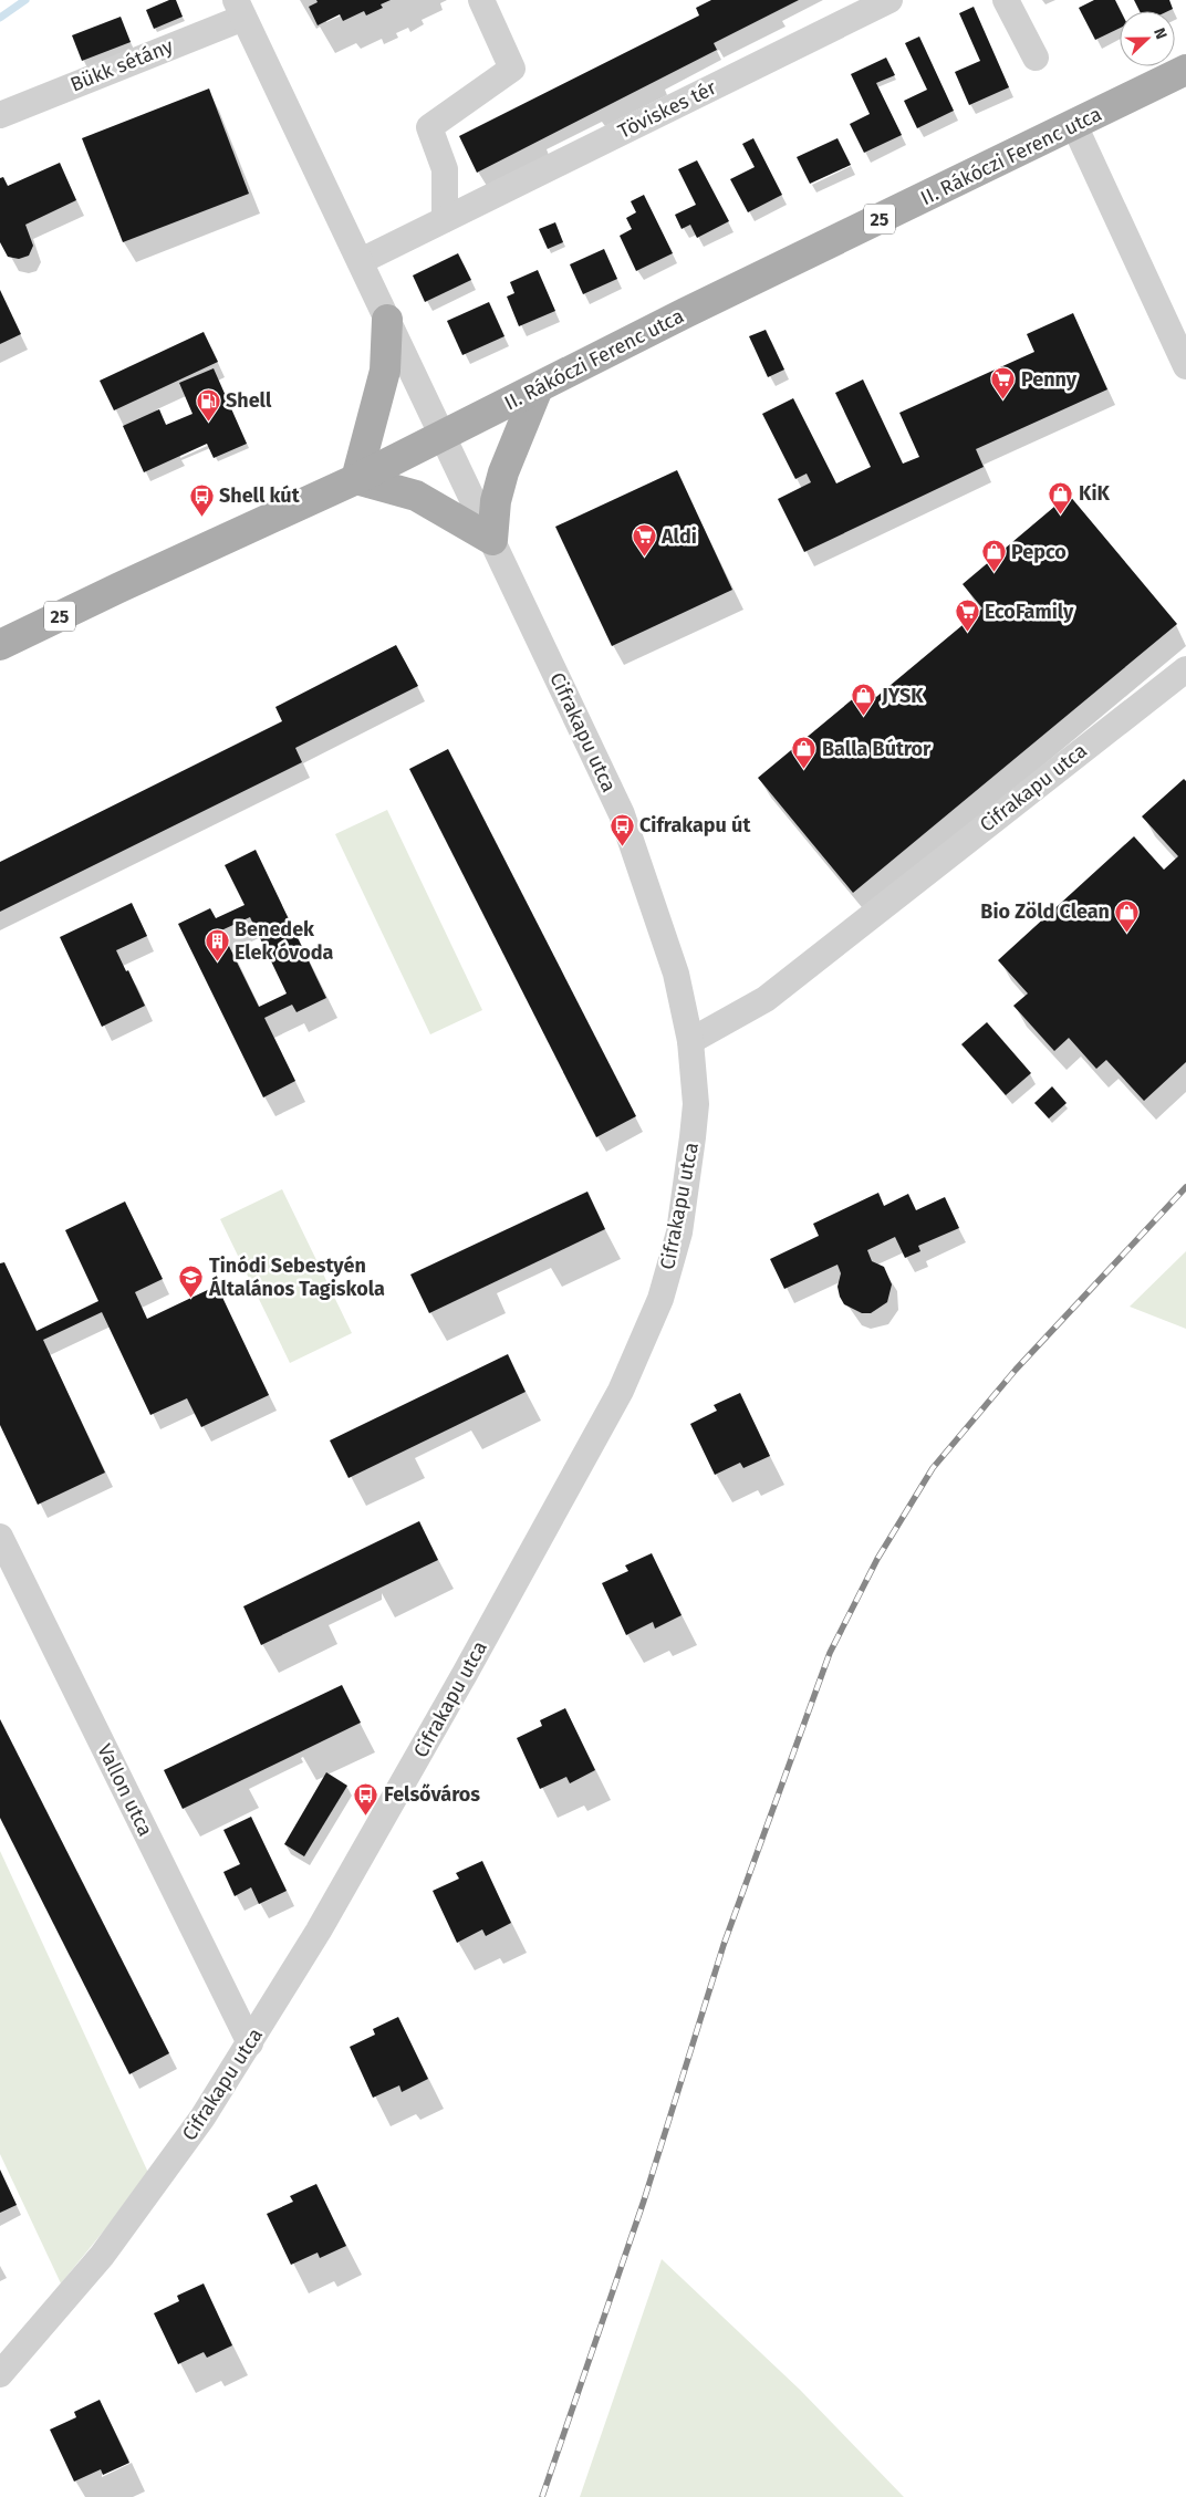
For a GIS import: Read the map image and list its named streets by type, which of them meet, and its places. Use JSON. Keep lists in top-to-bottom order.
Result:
{
  "streets": {
    "main road": ["II. Rákóczi Ferenc utca", "25"],
    "street": [
      "Bükk sétány",
      "Töviskes tér",
      "Cifrakapu utca",
      "Vallon utca"
    ]
  },
  "crossings": [
    ["II. Rákóczi Ferenc utca", "Cifrakapu utca"],
    ["Cifrakapu utca", "Vallon utca"]
  ],
  "places": {
    "supermarket": ["Penny", "Aldi", "EcoFamily"],
    "fuel station": ["Shell"],
    "shop": [
      "KiK",
      "Pepco",
      "JYSK",
      "Balla Bútror",
      "Bio Zöld Clean"
    ],
    "bus stop": ["Shell kút", "Cifrakapu út", "Felsőváros"],
    "building": ["Benedek Elek óvoda"],
    "school or university": ["Tinódi Sebestyén Általános Tagiskola"]
  },
  "north": "right"
}
